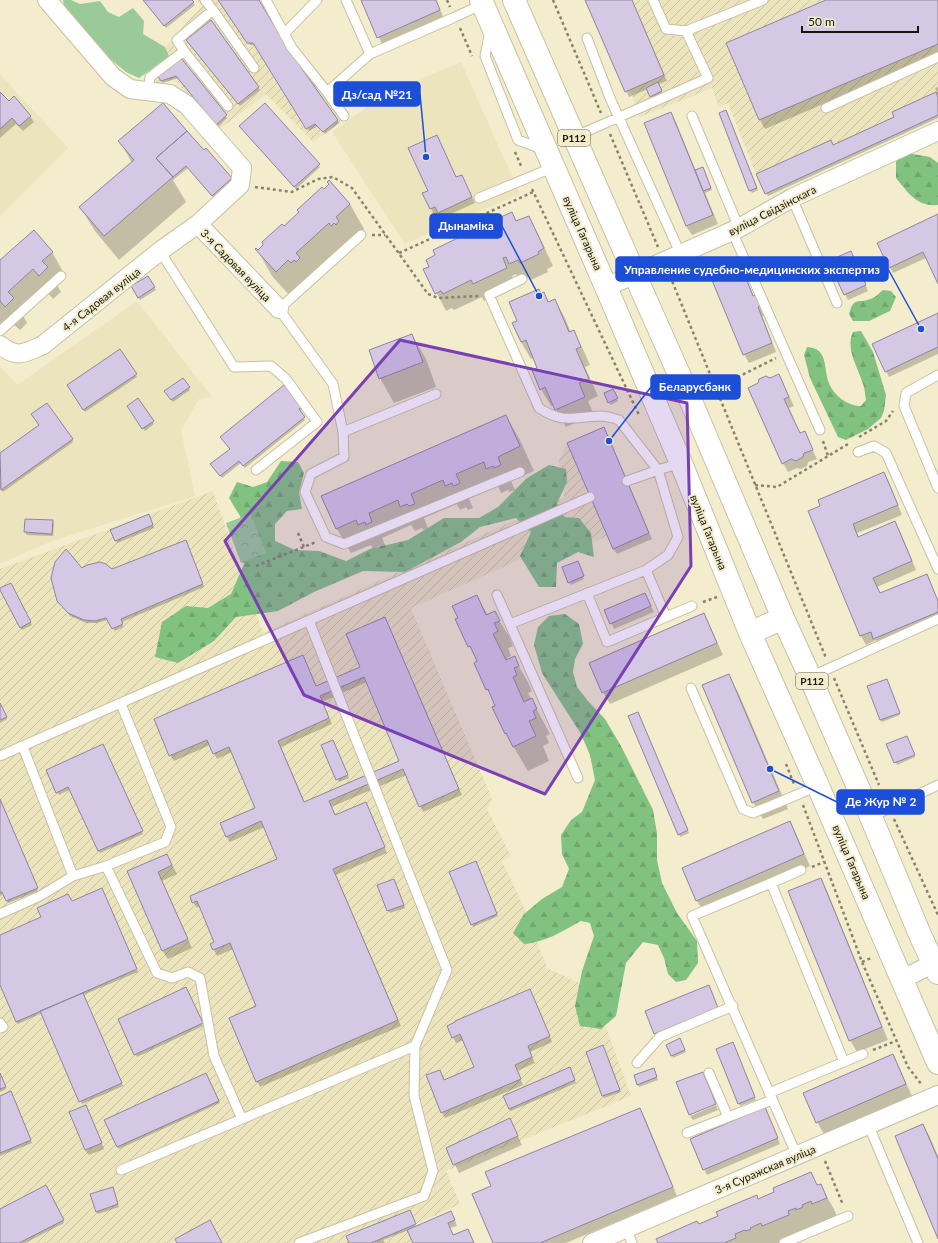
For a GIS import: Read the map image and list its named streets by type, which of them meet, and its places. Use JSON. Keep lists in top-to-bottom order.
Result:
{
  "streets": {
    "main road": ["Р112", "вуліца Гагарына"],
    "street": [
      "вуліца Свідзінскага",
      "3-я Садовая вуліца",
      "4-я Садовая вуліца",
      "3-я Суражская вуліца"
    ]
  },
  "crossings": [
    ["Р112", "вуліца Свідзінскага"],
    ["вуліца Свідзінскага", "вуліца Гагарына"],
    ["3-я Садовая вуліца", "4-я Садовая вуліца"]
  ],
  "places": [
    "Дз/сад №21",
    "Дынаміка",
    "Управление судебно-медицинских экспертиз",
    "Беларусбанк",
    "Де Жур № 2"
  ],
  "scale_bar": "50 m"
}
